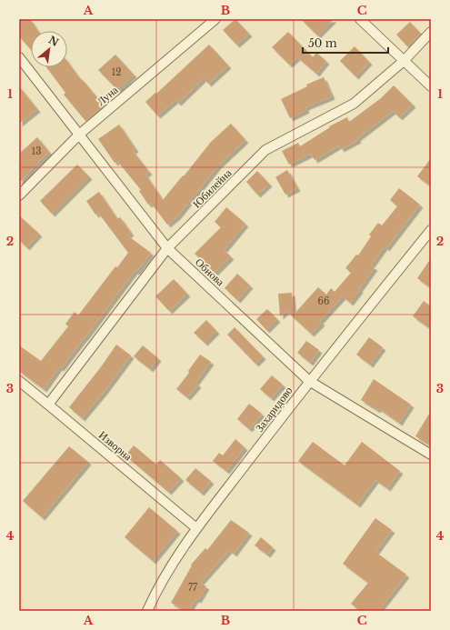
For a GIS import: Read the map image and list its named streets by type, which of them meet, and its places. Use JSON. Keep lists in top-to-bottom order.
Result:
{
  "streets": {
    "street": [
      "Луна",
      "Юбилейна",
      "Обнова",
      "Захаридово",
      "Изворна"
    ]
  },
  "crossings": [
    ["Луна", "Обнова"],
    ["Юбилейна", "Обнова"],
    ["Юбилейна", "Изворна"],
    ["Обнова", "Захаридово"],
    ["Захаридово", "Изворна"]
  ],
  "house_numbers": [
    "12",
    "13",
    "66",
    "77"
  ],
  "scale_bar": "50 m",
  "north": "top right",
  "grid": {
    "columns": ["A", "B", "C"],
    "rows": [
      "1",
      "2",
      "3",
      "4"
    ]
  }
}
